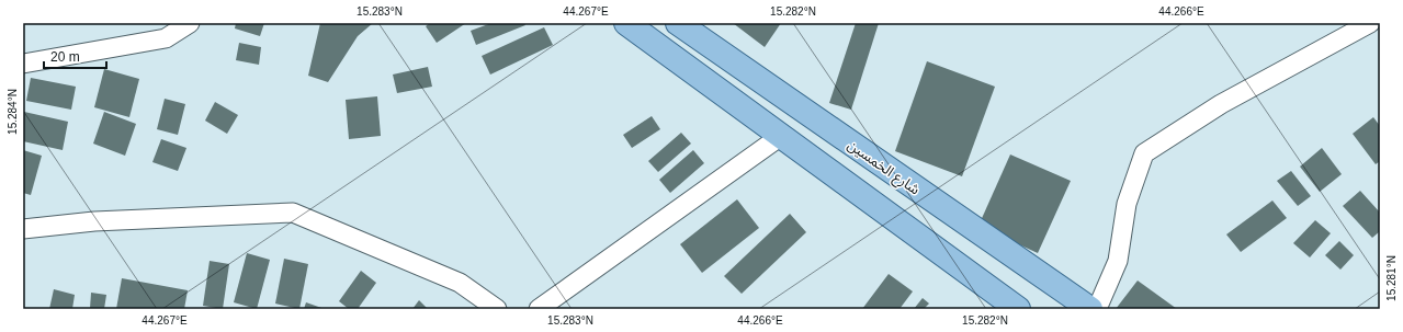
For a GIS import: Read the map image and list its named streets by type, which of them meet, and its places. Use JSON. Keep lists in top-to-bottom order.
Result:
{
  "streets": {
    "main road": ["شارع الخمسين"]
  },
  "scale_bar": "20 m",
  "coordinates": [
    "15.283°N",
    "44.267°E",
    "15.282°N",
    "44.266°E",
    "15.284°N",
    "15.281°N"
  ]
}
